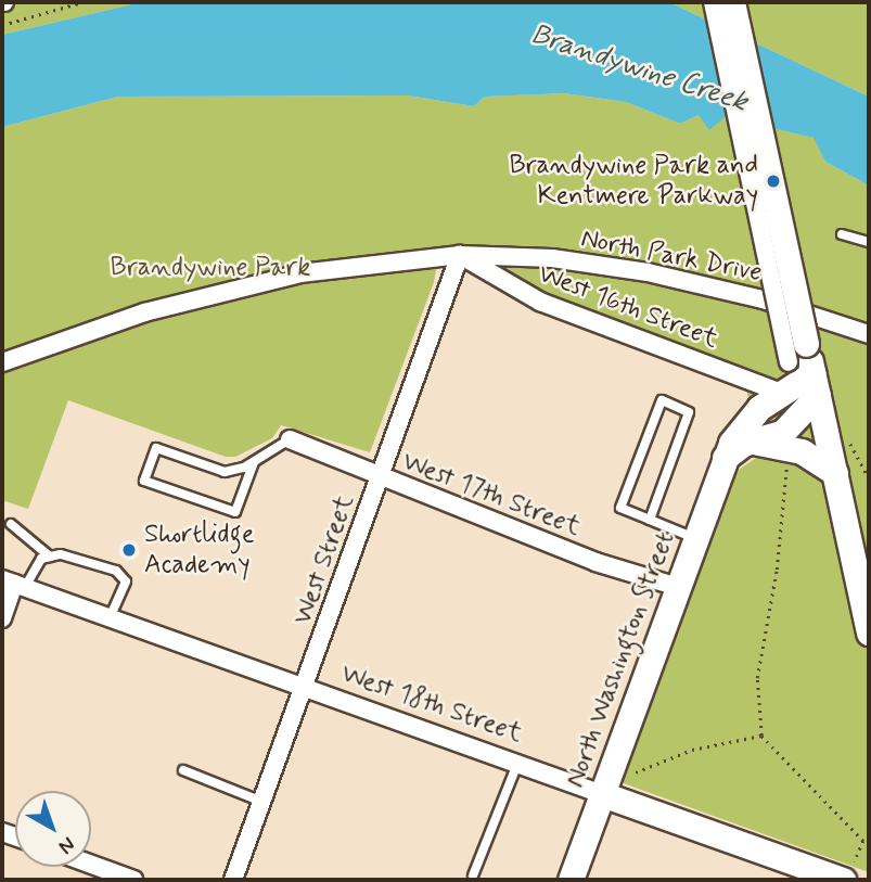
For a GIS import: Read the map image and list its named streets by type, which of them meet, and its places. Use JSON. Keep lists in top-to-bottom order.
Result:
{
  "streets": {
    "street": [
      "North Park Drive",
      "West 16th Street",
      "West 17th Street",
      "West Street",
      "North Washington Street",
      "West 18th Street"
    ]
  },
  "crossings": [
    ["North Park Drive", "West 16th Street"],
    ["North Park Drive", "West Street"],
    ["West 16th Street", "West Street"],
    ["West 16th Street", "North Washington Street"],
    ["West 17th Street", "West Street"],
    ["West 17th Street", "North Washington Street"],
    ["West Street", "West 18th Street"],
    ["North Washington Street", "West 18th Street"]
  ],
  "water": ["Brandywine Creek"],
  "parks": ["Brandywine Park"],
  "places": ["Brandywine Park and Kentmere Parkway", "Shortlidge Academy"],
  "north": "bottom right"
}
